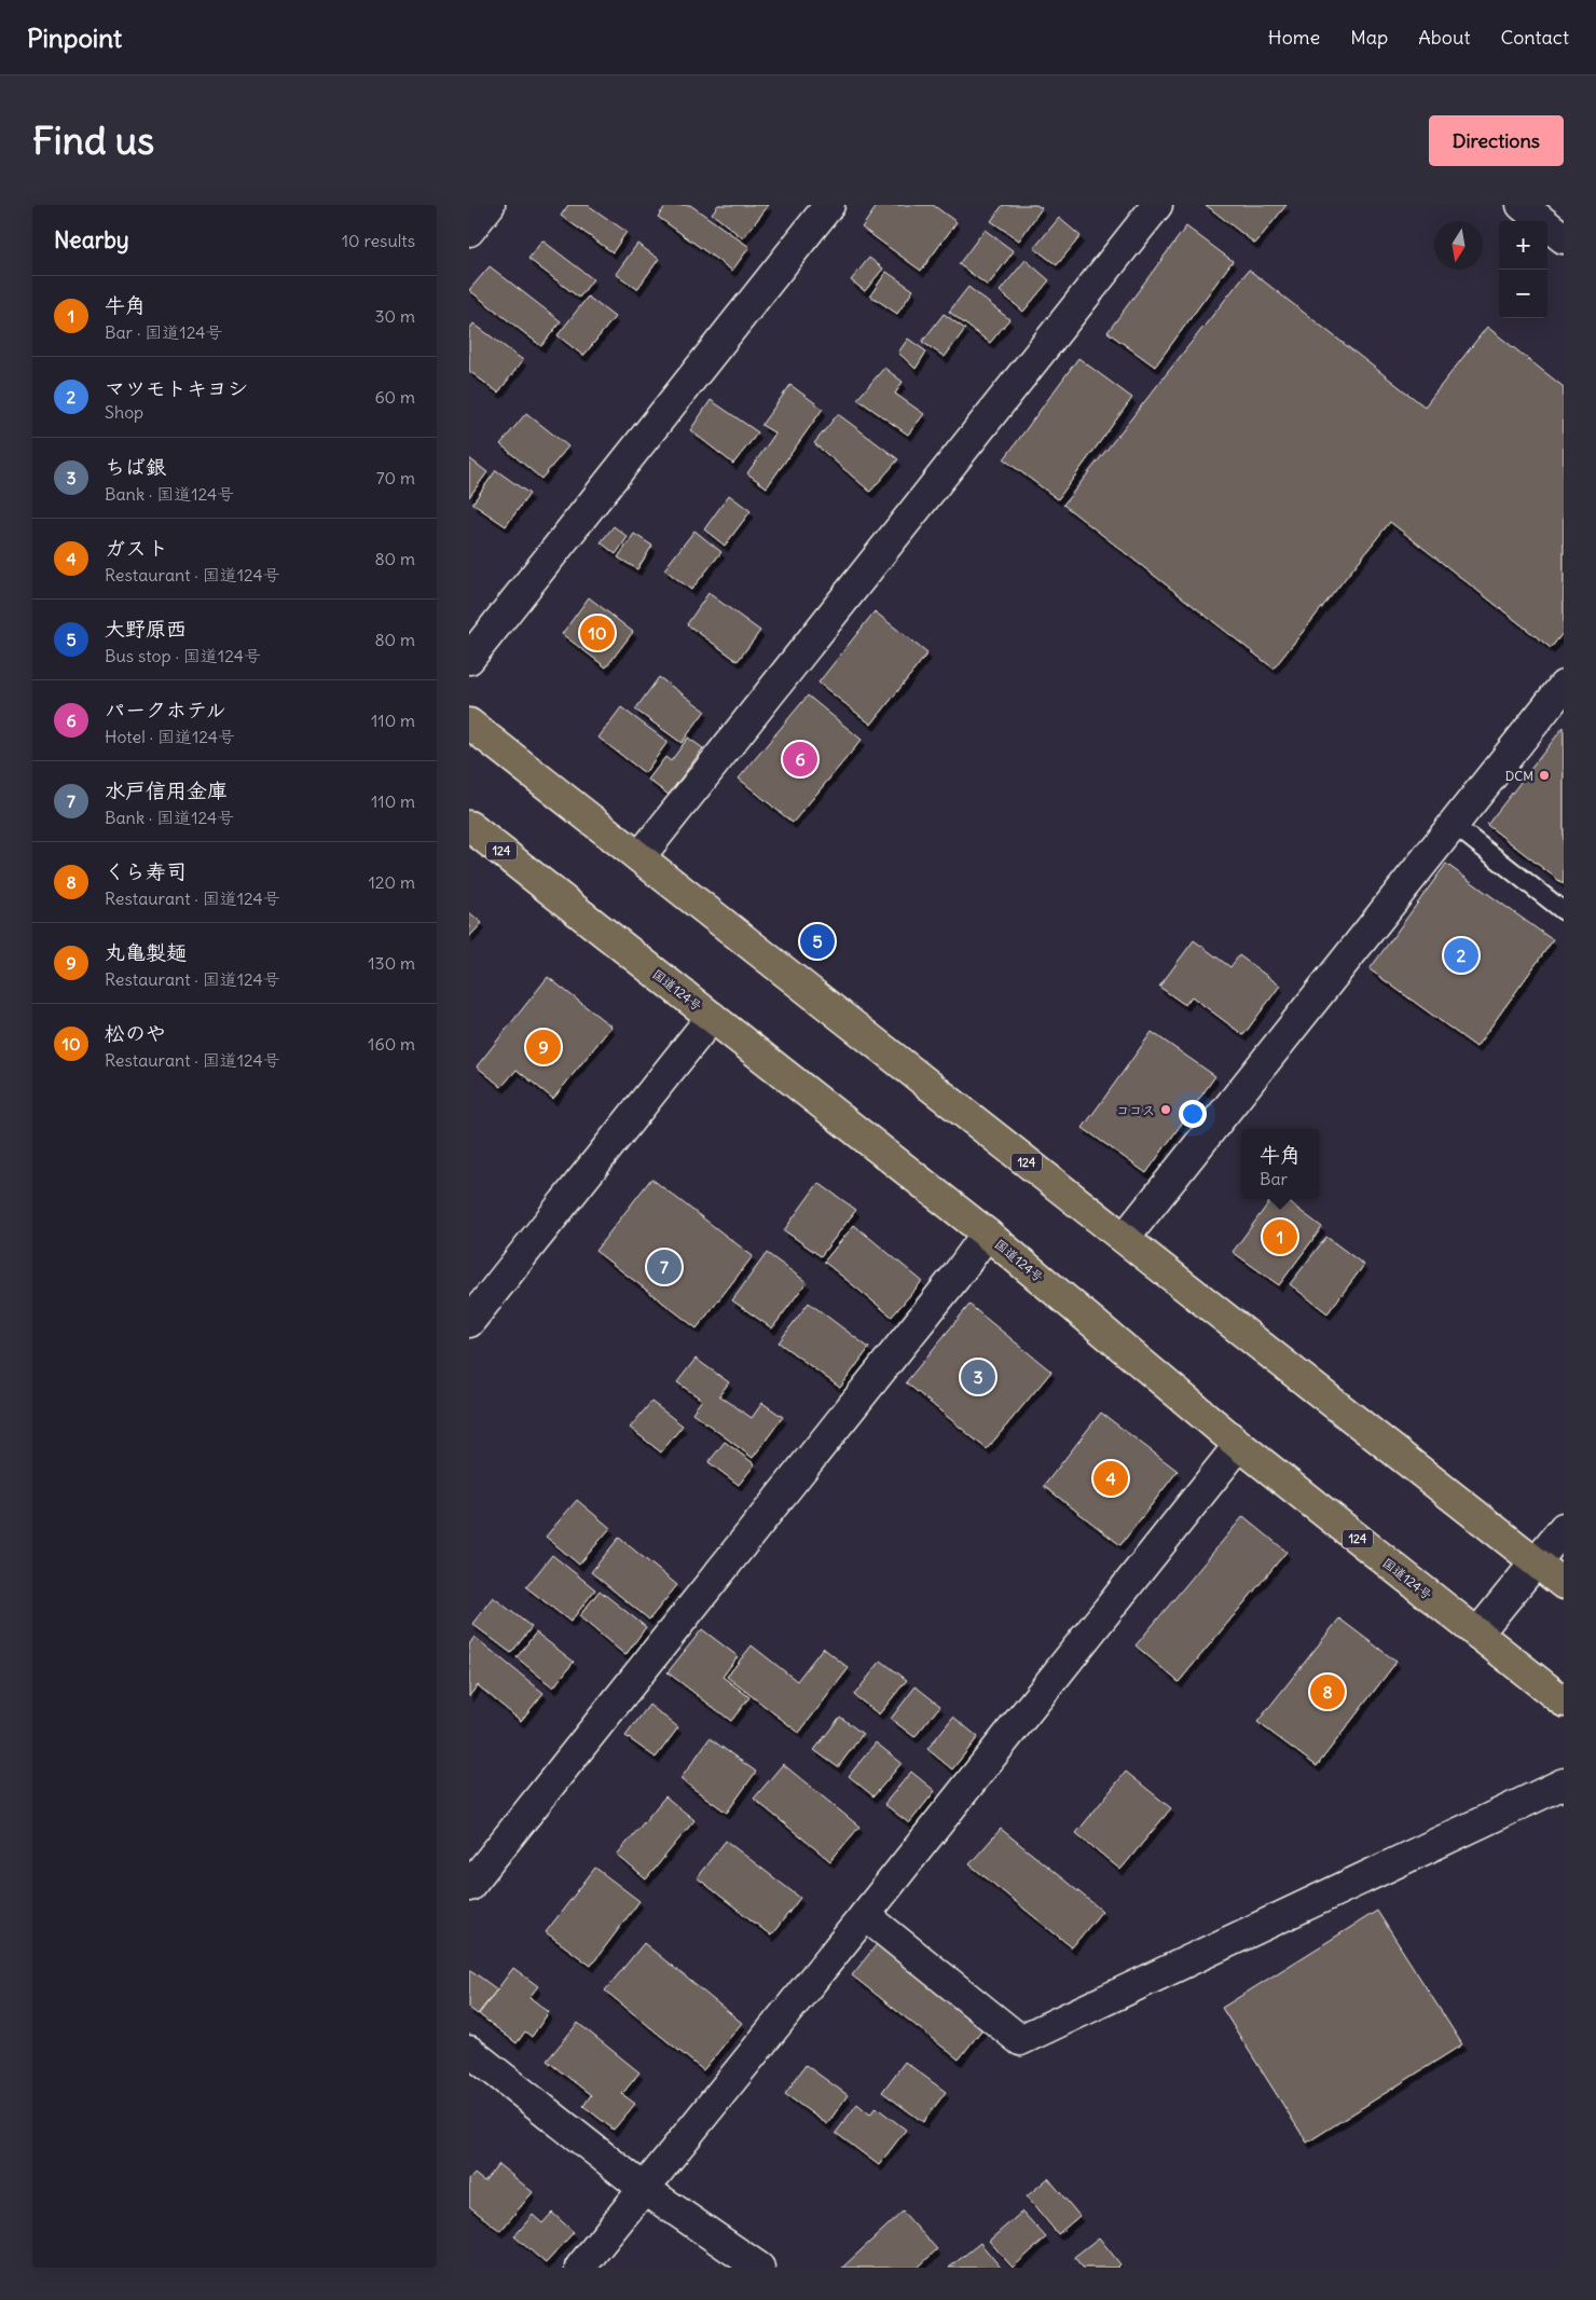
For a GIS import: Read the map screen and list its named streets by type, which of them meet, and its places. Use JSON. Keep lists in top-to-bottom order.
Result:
{
  "streets": {
    "highway": ["124", "国道124号"]
  },
  "places": ["DCM", "ココス"],
  "north": "bottom",
  "page": {
    "header": "Pinpoint",
    "nav": [
      "Home",
      "Map",
      "About",
      "Contact"
    ],
    "buttons": "Directions",
    "title": "Find us",
    "heading": ["Nearby", "10 results"],
    "map_buttons": ["+", "−"],
    "list": [
      {
        "mark": "1",
        "name": "牛角",
        "note": "Bar · 国道124号",
        "value": "30 m"
      },
      {
        "mark": "2",
        "name": "マツモトキヨシ",
        "note": "Shop",
        "value": "60 m"
      },
      {
        "mark": "3",
        "name": "ちば銀",
        "note": "Bank · 国道124号",
        "value": "70 m"
      },
      {
        "mark": "4",
        "name": "ガスト",
        "note": "Restaurant · 国道124号",
        "value": "80 m"
      },
      {
        "mark": "5",
        "name": "大野原西",
        "note": "Bus stop · 国道124号",
        "value": "80 m"
      },
      {
        "mark": "6",
        "name": "パークホテル",
        "note": "Hotel · 国道124号",
        "value": "110 m"
      },
      {
        "mark": "7",
        "name": "水戸信用金庫",
        "note": "Bank · 国道124号",
        "value": "110 m"
      },
      {
        "mark": "8",
        "name": "くら寿司",
        "note": "Restaurant · 国道124号",
        "value": "120 m"
      },
      {
        "mark": "9",
        "name": "丸亀製麺",
        "note": "Restaurant · 国道124号",
        "value": "130 m"
      },
      {
        "mark": "10",
        "name": "松のや",
        "note": "Restaurant · 国道124号",
        "value": "160 m"
      }
    ],
    "pins": [
      "10",
      "6",
      "5",
      "2",
      "9",
      "1",
      "7",
      "3",
      "4",
      "8"
    ],
    "popup": ["牛角", "Bar"]
  }
}
